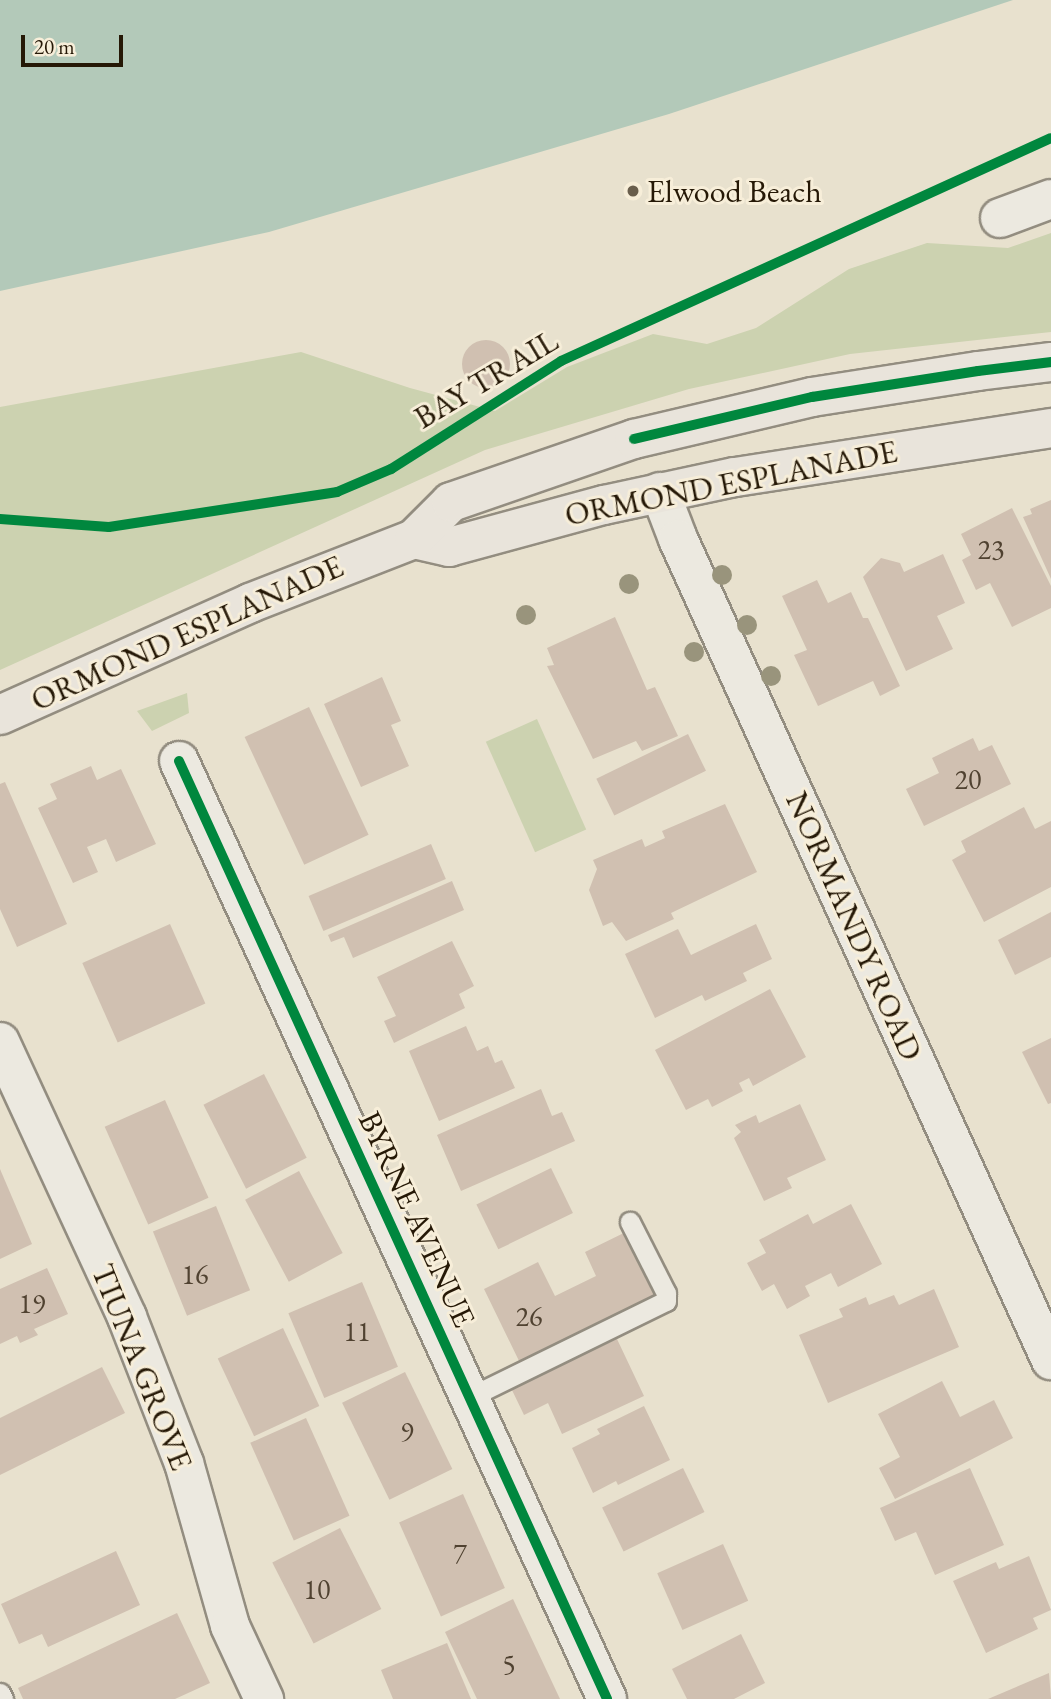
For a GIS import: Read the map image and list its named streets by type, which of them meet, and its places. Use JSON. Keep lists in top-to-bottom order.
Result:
{
  "streets": {
    "main road": ["ORMOND ESPLANADE"],
    "street": ["NORMANDY ROAD", "BYRNE AVENUE", "TIUNA GROVE"],
    "cycle path": ["BAY TRAIL"]
  },
  "crossings": [
    ["ORMOND ESPLANADE", "NORMANDY ROAD"]
  ],
  "places": ["Elwood Beach"],
  "house_numbers": [
    "23",
    "20",
    "16",
    "19",
    "26",
    "11",
    "9",
    "7",
    "10",
    "5"
  ],
  "scale_bar": "20 m"
}
